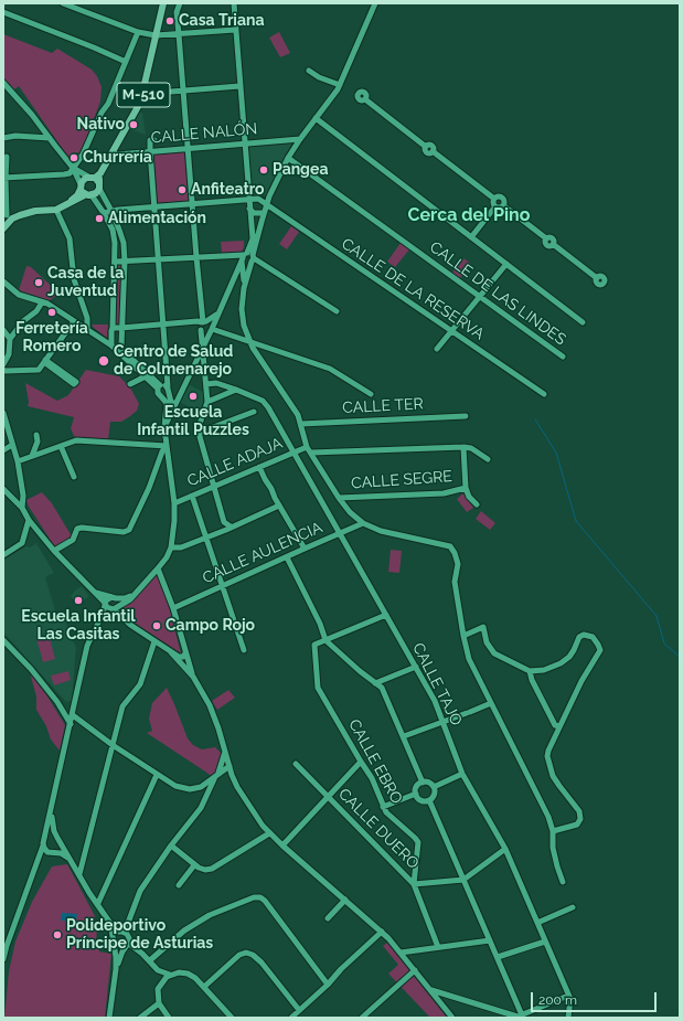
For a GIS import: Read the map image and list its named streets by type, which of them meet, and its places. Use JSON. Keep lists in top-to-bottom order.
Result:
{
  "streets": {
    "main road": ["M-510"],
    "street": [
      "CALLE NALÓN",
      "CALLE DE LA RESERVA",
      "CALLE DE LAS LINDES",
      "CALLE TER",
      "CALLE ADAJA",
      "CALLE SEGRE",
      "CALLE AULENCIA",
      "CALLE TAJO",
      "CALLE EBRO",
      "CALLE DUERO"
    ]
  },
  "crossings": [
    ["M-510", "CALLE NALÓN"],
    ["CALLE ADAJA", "CALLE TAJO"],
    ["CALLE AULENCIA", "CALLE TAJO"],
    ["CALLE EBRO", "CALLE DUERO"]
  ],
  "districts": ["Cerca del Pino"],
  "places": [
    "Casa Triana",
    "Nativo",
    "Churrería",
    "Pangea",
    "Anfiteatro",
    "Alimentación",
    "Casa de la Juventud",
    "Ferretería Romero",
    "Centro de Salud de Colmenarejo",
    "Escuela Infantil Puzzles",
    "Escuela Infantil Las Casitas",
    "Campo Rojo",
    "Polideportivo Príncipe de Asturias"
  ],
  "scale_bar": "200 m"
}
